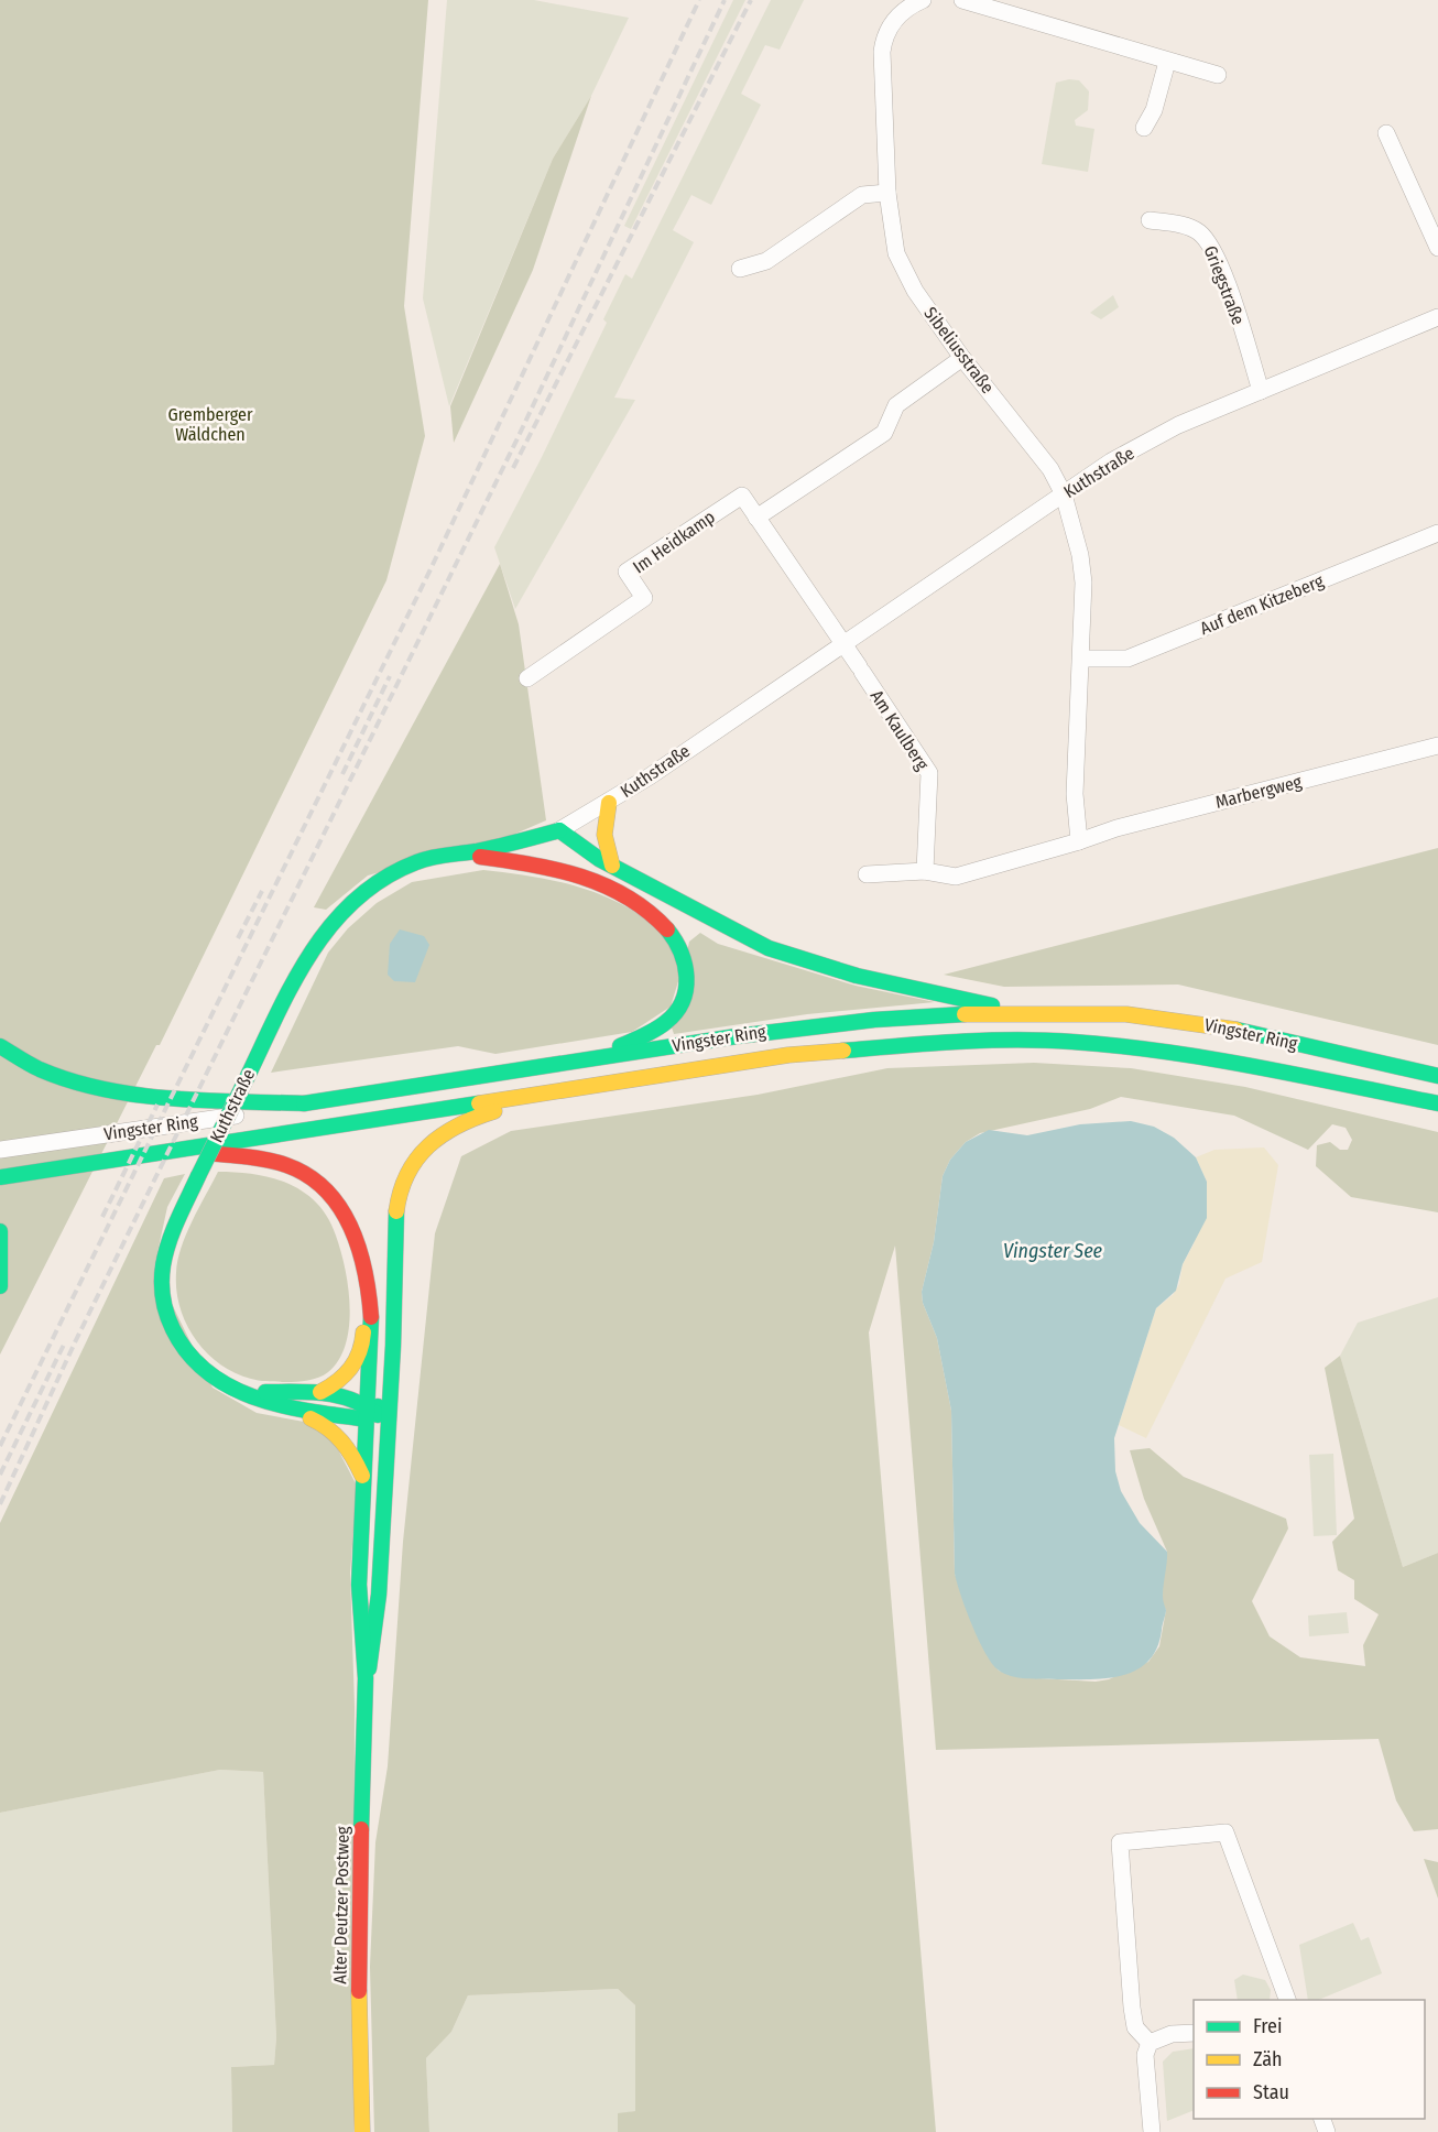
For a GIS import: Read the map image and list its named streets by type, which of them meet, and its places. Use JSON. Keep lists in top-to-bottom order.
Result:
{
  "streets": {
    "main road": ["Kuthstraße", "Vingster Ring", "Alter Deutzer Postweg"],
    "street": [
      "Griegstraße",
      "Sibeliusstraße",
      "Im Heidkamp",
      "Auf dem Kitzeberg",
      "Am Kaulberg",
      "Marbergweg"
    ]
  },
  "crossings": [
    ["Griegstraße", "Kuthstraße"],
    ["Sibeliusstraße", "Kuthstraße"],
    ["Kuthstraße", "Im Heidkamp"],
    ["Kuthstraße", "Am Kaulberg"],
    ["Kuthstraße", "Alter Deutzer Postweg"],
    ["Im Heidkamp", "Am Kaulberg"],
    ["Am Kaulberg", "Marbergweg"],
    ["Vingster Ring", "Alter Deutzer Postweg"]
  ],
  "water": ["Vingster See"],
  "parks": ["Gremberger Wäldchen"],
  "legend": ["Frei", "Zäh", "Stau"]
}
